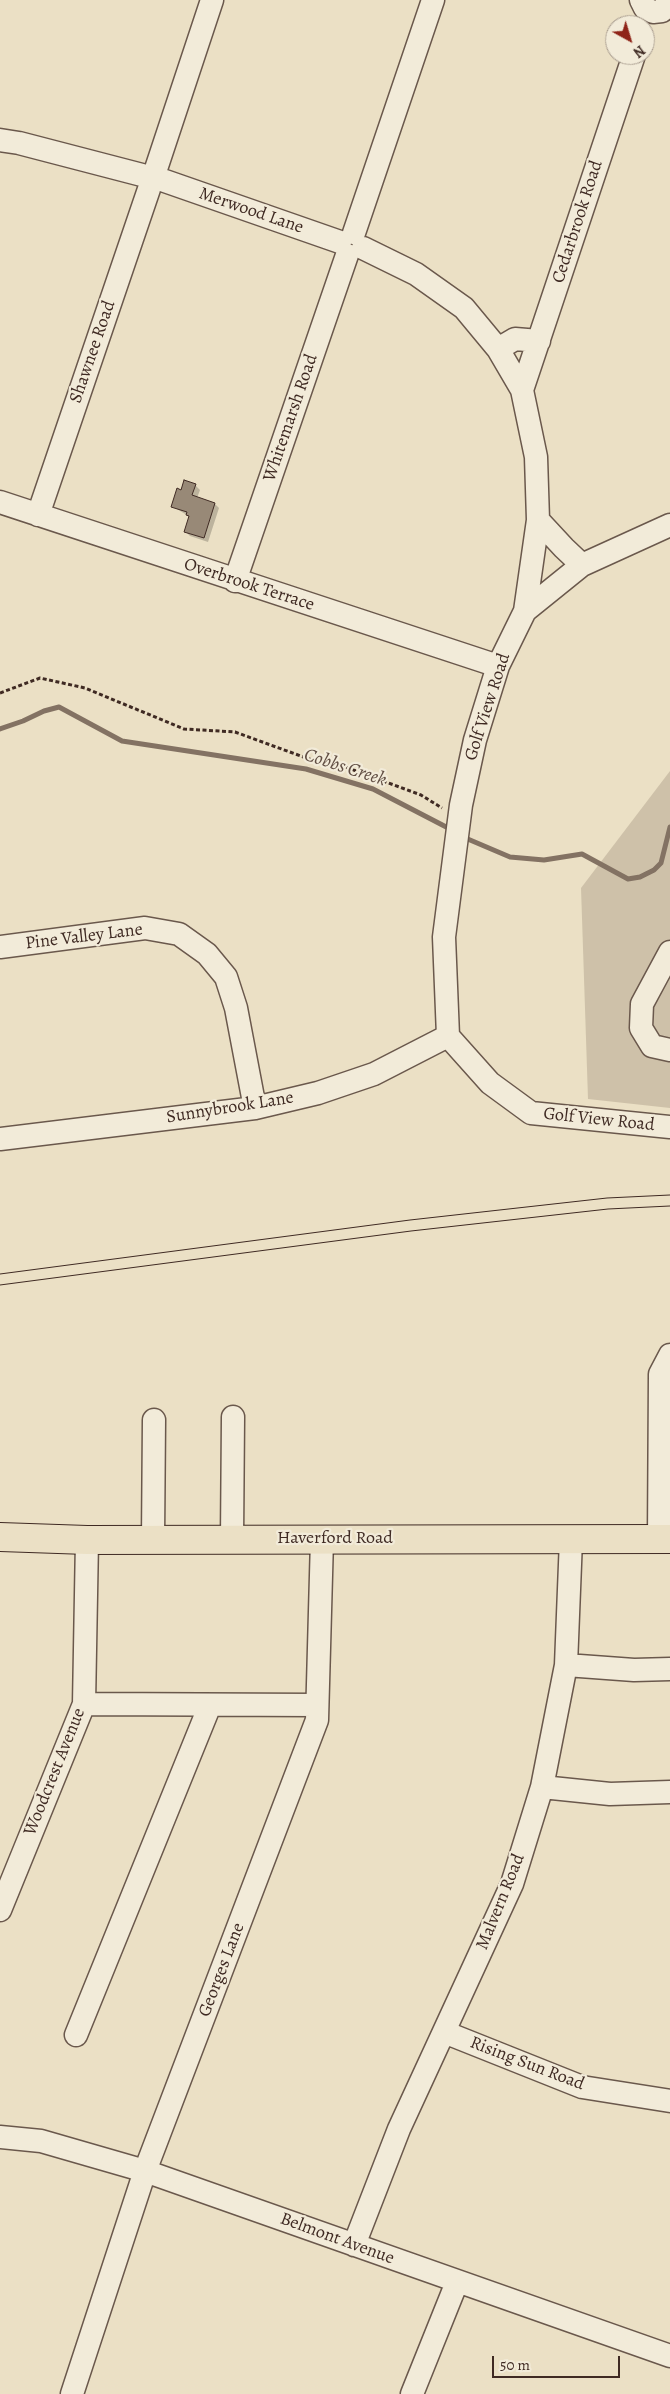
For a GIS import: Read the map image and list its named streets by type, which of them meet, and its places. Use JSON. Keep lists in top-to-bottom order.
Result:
{
  "streets": {
    "main road": ["Haverford Road"],
    "street": [
      "Merwood Lane",
      "Cedarbrook Road",
      "Shawnee Road",
      "Whitemarsh Road",
      "Overbrook Terrace",
      "Golf View Road",
      "Pine Valley Lane",
      "Sunnybrook Lane",
      "Woodcrest Avenue",
      "Malvern Road",
      "Georges Lane",
      "Rising Sun Road",
      "Belmont Avenue"
    ]
  },
  "crossings": [
    ["Merwood Lane", "Cedarbrook Road"],
    ["Merwood Lane", "Shawnee Road"],
    ["Merwood Lane", "Whitemarsh Road"],
    ["Merwood Lane", "Golf View Road"],
    ["Shawnee Road", "Overbrook Terrace"],
    ["Whitemarsh Road", "Overbrook Terrace"],
    ["Overbrook Terrace", "Golf View Road"],
    ["Golf View Road", "Sunnybrook Lane"],
    ["Pine Valley Lane", "Sunnybrook Lane"],
    ["Haverford Road", "Woodcrest Avenue"],
    ["Haverford Road", "Malvern Road"],
    ["Haverford Road", "Georges Lane"],
    ["Malvern Road", "Rising Sun Road"],
    ["Malvern Road", "Belmont Avenue"],
    ["Georges Lane", "Belmont Avenue"]
  ],
  "water": ["Cobbs Creek"],
  "scale_bar": "50 m",
  "north": "bottom right"
}
